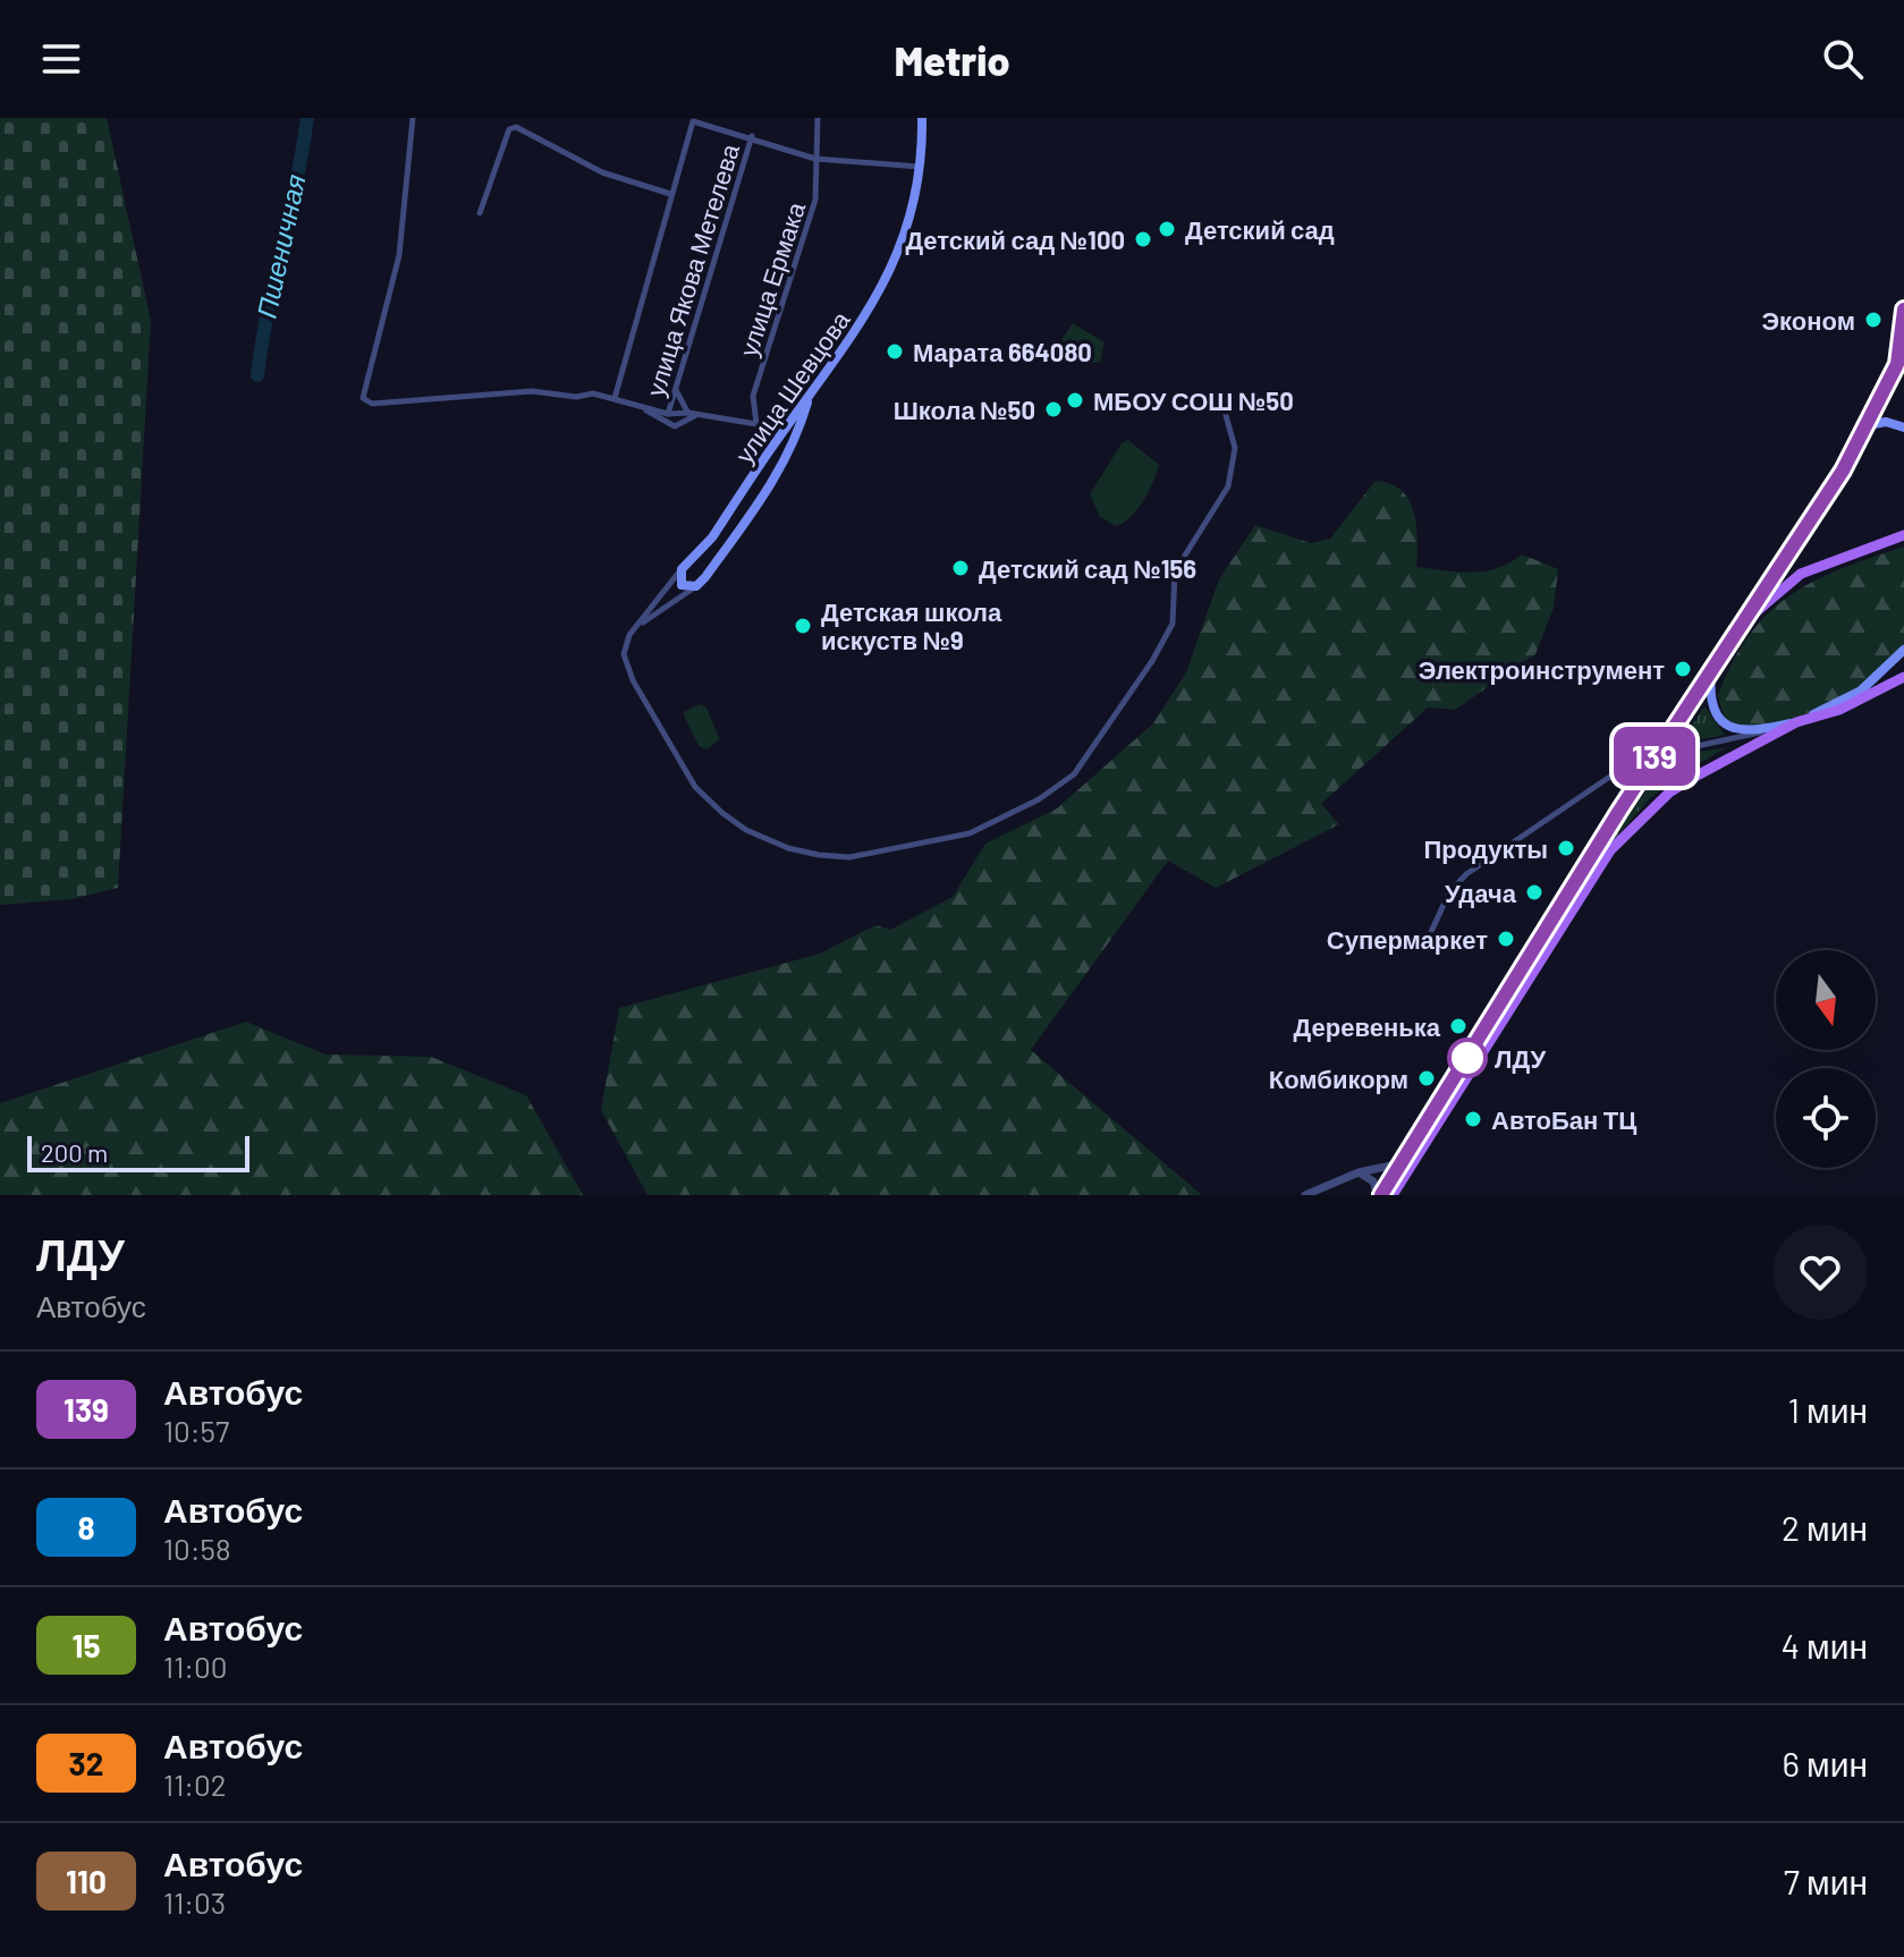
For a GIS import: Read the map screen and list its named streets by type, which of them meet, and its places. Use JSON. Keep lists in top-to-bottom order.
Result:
{
  "streets": {
    "main road": ["улица Шевцова"],
    "street": ["улица Якова Метелева", "улица Ермака"]
  },
  "water": ["Пшеничная"],
  "places": [
    "Детский сад",
    "Детский сад №100",
    "Эконом",
    "Марата 664080",
    "МБОУ СОШ №50",
    "Школа №50",
    "Детский сад №156",
    "Детская школа искуств №9",
    "Электроинструмент",
    "Продукты",
    "Удача",
    "Супермаркет",
    "Деревенька",
    "ЛДУ",
    "Комбикорм",
    "АвтоБан ТЦ"
  ],
  "lines": ["bus line 139"],
  "scale_bar": "200 m",
  "north": "bottom",
  "page": {
    "header": "Metrio",
    "on_map": "139",
    "scale": "200 m",
    "heading": ["ЛДУ", "Автобус"],
    "list": [
      {
        "mark": "139",
        "name": "Автобус",
        "note": "10:57",
        "value": "1 мин"
      },
      {
        "mark": "8",
        "name": "Автобус",
        "note": "10:58",
        "value": "2 мин"
      },
      {
        "mark": "15",
        "name": "Автобус",
        "note": "11:00",
        "value": "4 мин"
      },
      {
        "mark": "32",
        "name": "Автобус",
        "note": "11:02",
        "value": "6 мин"
      },
      {
        "mark": "110",
        "name": "Автобус",
        "note": "11:03",
        "value": "7 мин"
      }
    ]
  }
}
